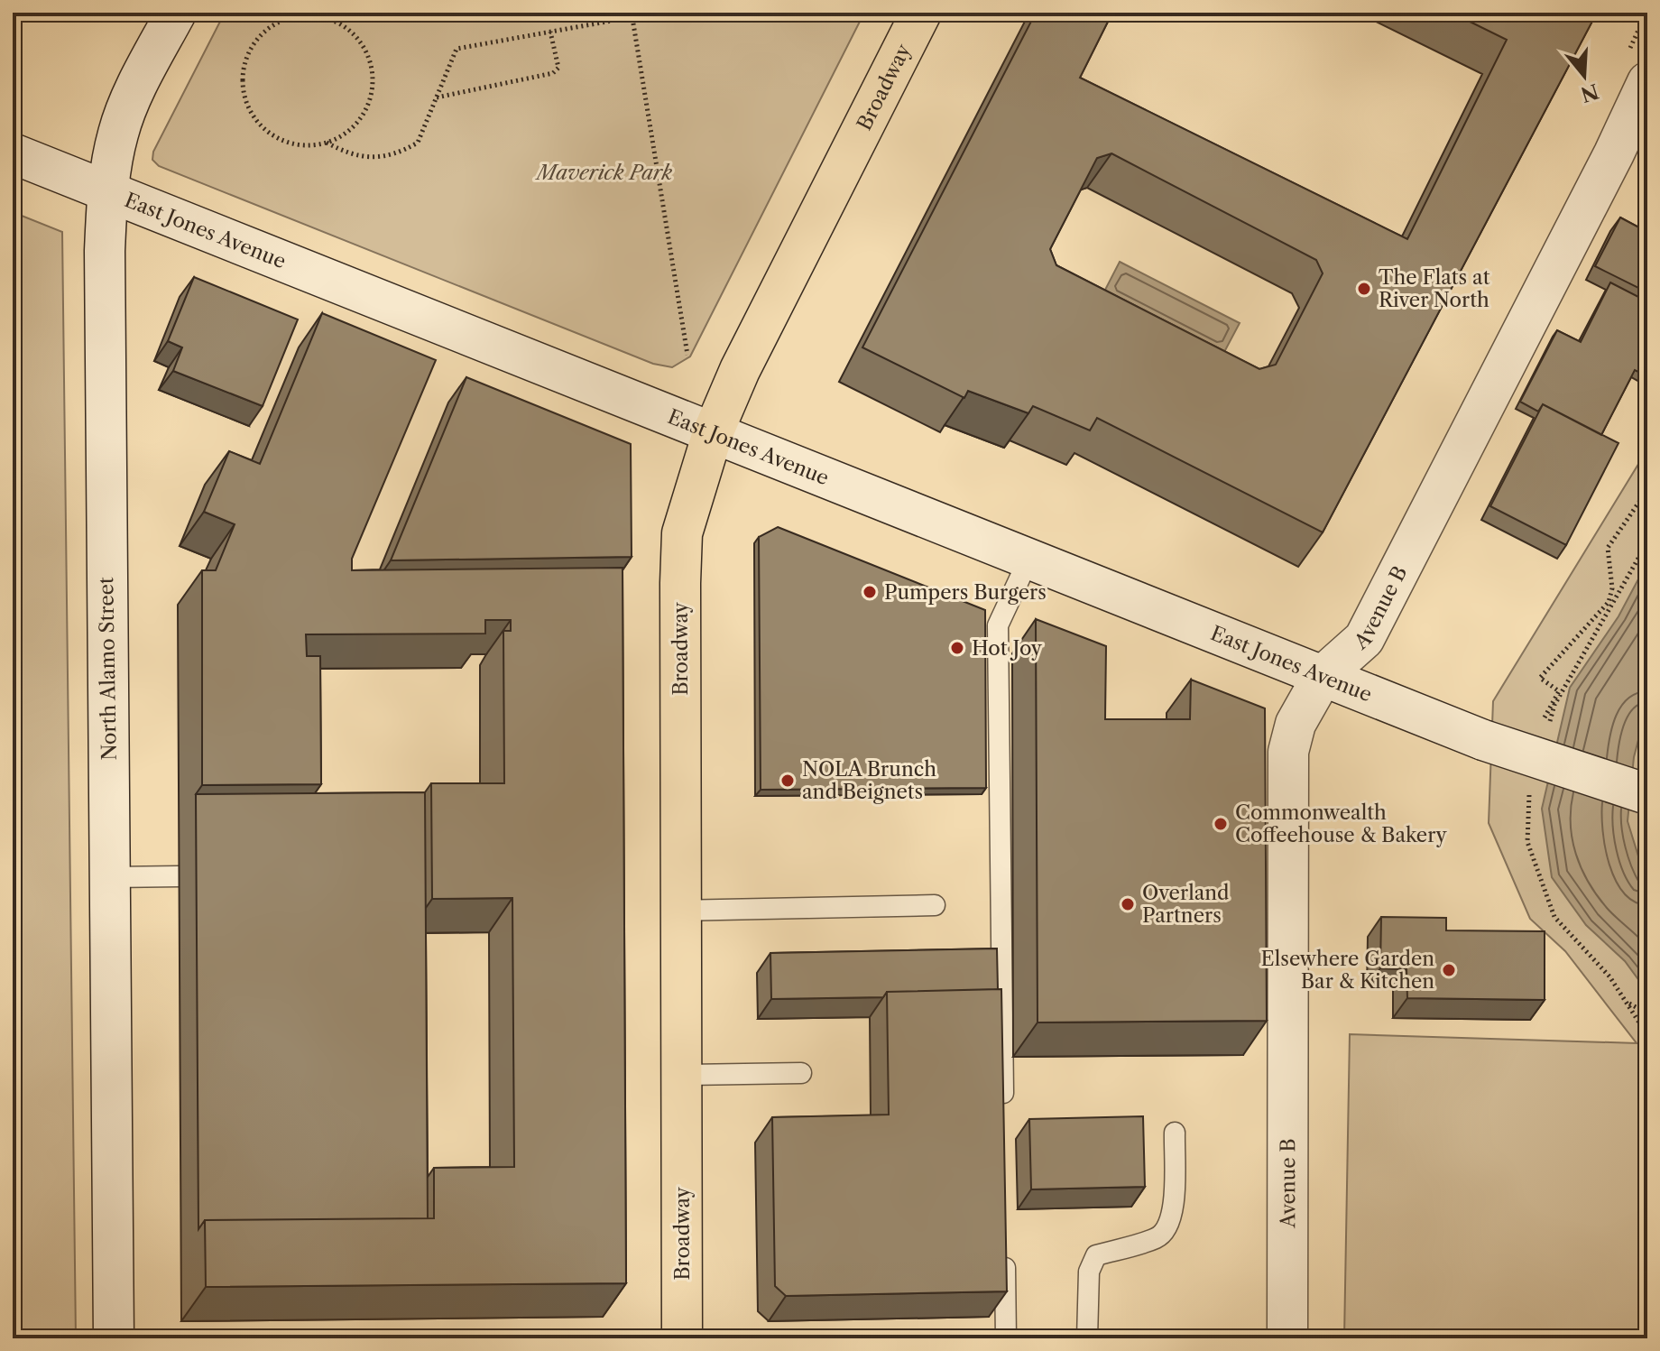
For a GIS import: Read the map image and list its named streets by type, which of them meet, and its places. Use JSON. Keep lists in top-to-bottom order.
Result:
{
  "streets": {
    "main road": ["Broadway"],
    "street": ["East Jones Avenue", "Avenue B", "North Alamo Street"]
  },
  "crossings": [
    ["Broadway", "East Jones Avenue"],
    ["East Jones Avenue", "Avenue B"],
    ["East Jones Avenue", "North Alamo Street"]
  ],
  "parks": ["Maverick Park"],
  "places": [
    "The Flats at River North",
    "Pumpers Burgers",
    "Hot Joy",
    "NOLA Brunch and Beignets",
    "Commonwealth Coffeehouse & Bakery",
    "Overland Partners",
    "Elsewhere Garden Bar & Kitchen"
  ],
  "north": "bottom"
}
